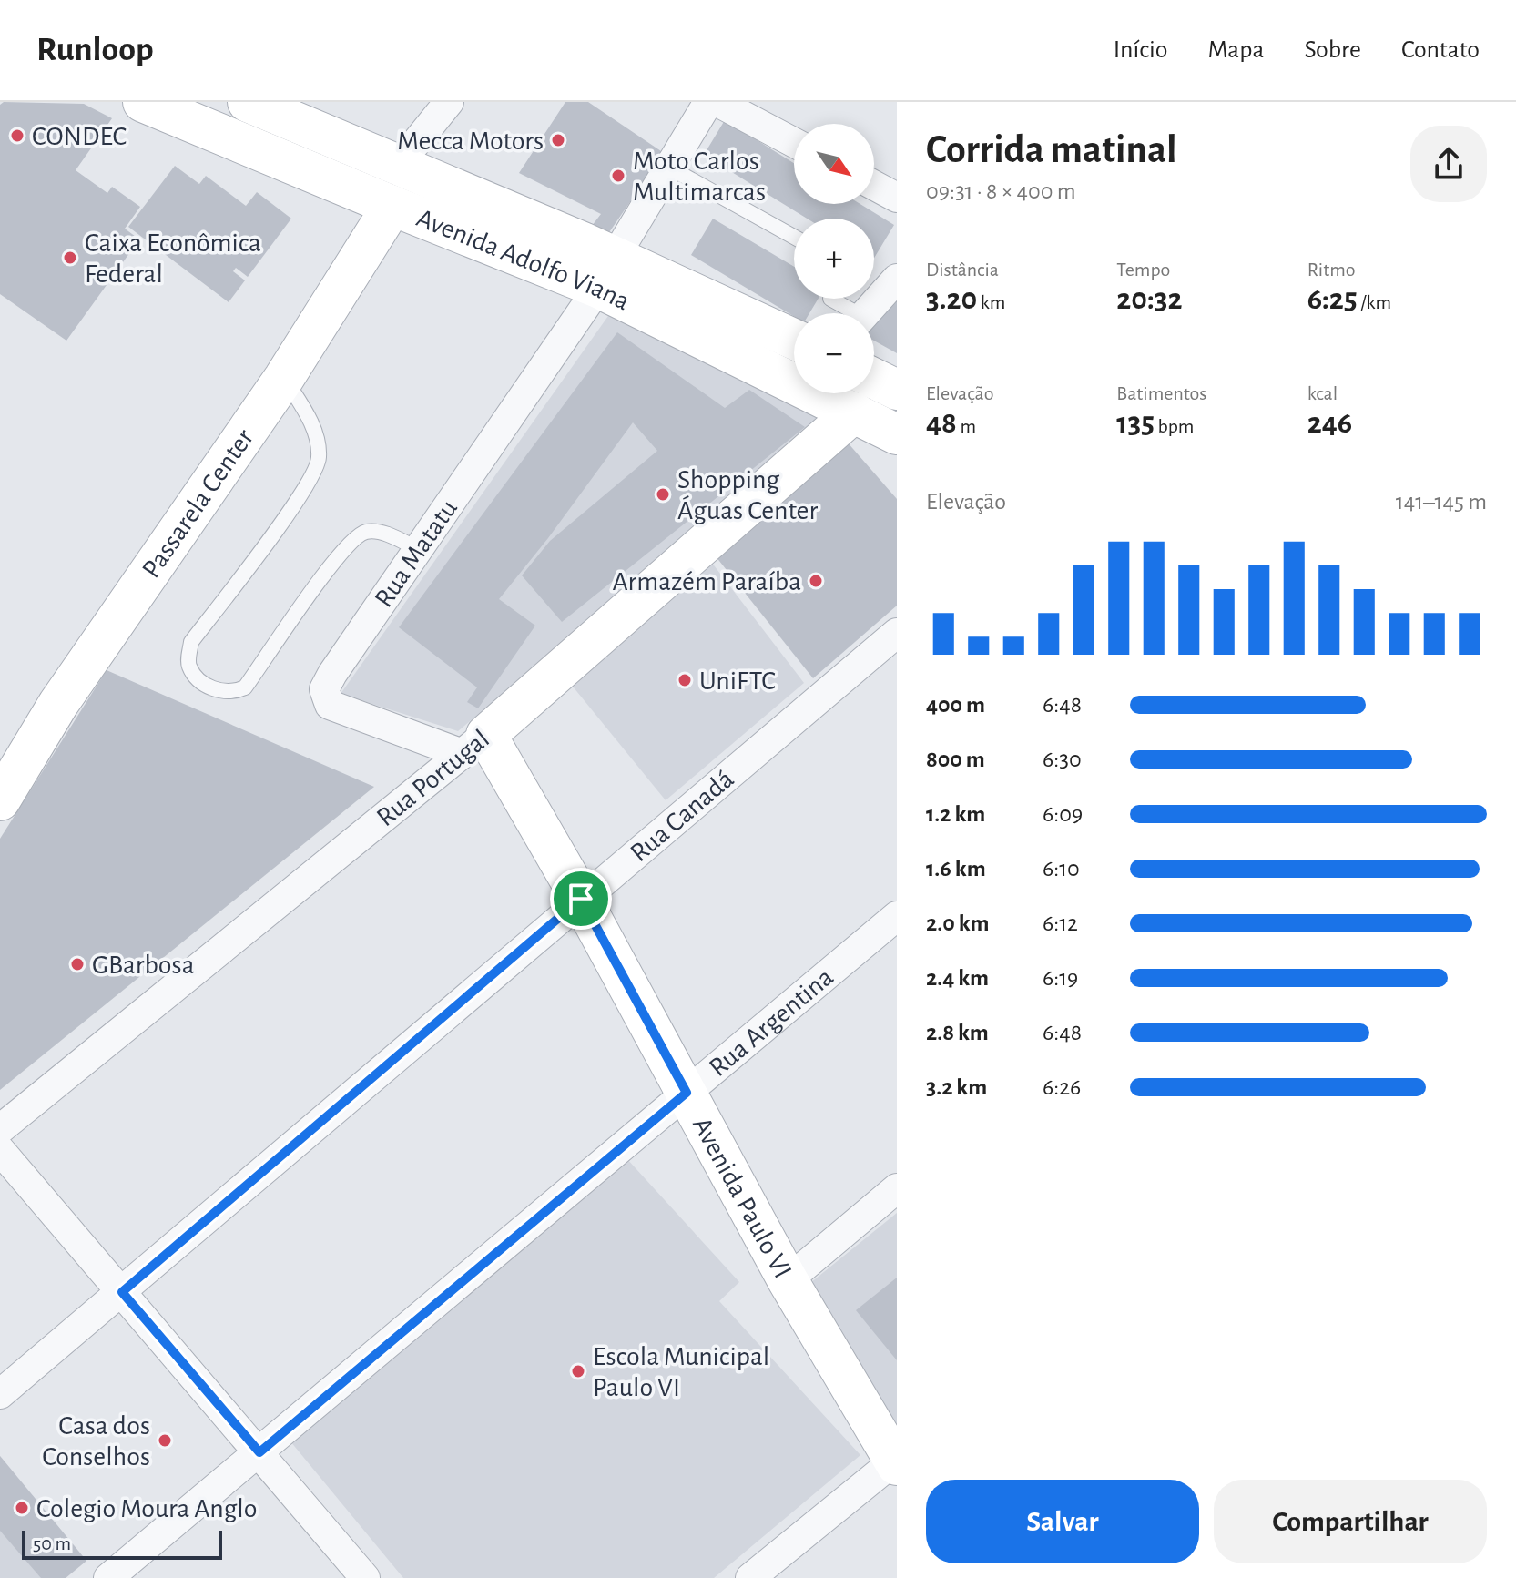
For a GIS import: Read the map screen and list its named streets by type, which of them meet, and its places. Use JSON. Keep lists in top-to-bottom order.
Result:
{
  "streets": {
    "street": [
      "Avenida Adolfo Viana",
      "Passarela Center",
      "Rua Matatu",
      "Rua Portugal",
      "Rua Canadá",
      "Rua Argentina",
      "Avenida Paulo VI"
    ]
  },
  "crossings": [
    ["Avenida Adolfo Viana", "Passarela Center"],
    ["Avenida Adolfo Viana", "Rua Matatu"],
    ["Avenida Adolfo Viana", "Rua Portugal"],
    ["Rua Matatu", "Rua Portugal"],
    ["Rua Matatu", "Avenida Paulo VI"],
    ["Rua Portugal", "Avenida Paulo VI"],
    ["Rua Canadá", "Avenida Paulo VI"],
    ["Rua Argentina", "Avenida Paulo VI"]
  ],
  "places": [
    "CONDEC",
    "Mecca Motors",
    "Moto Carlos Multimarcas",
    "Caixa Econômica Federal",
    "Shopping Águas Center",
    "Armazém Paraíba",
    "UniFTC",
    "GBarbosa",
    "Escola Municipal Paulo VI",
    "Casa dos Conselhos",
    "Colegio Moura Anglo"
  ],
  "scale_bar": "50 m",
  "north": "bottom right",
  "page": {
    "header": "Runloop",
    "nav": [
      "Início",
      "Mapa",
      "Sobre",
      "Contato"
    ],
    "heading": ["Corrida matinal", "09:31 · 8 × 400 m"],
    "map_buttons": ["+", "−"],
    "stats": [
      ["Distância", "3.20 km"],
      ["Tempo", "20:32"],
      ["Ritmo", "6:25 /km"],
      ["Elevação", "48 m"],
      ["Batimentos", "135 bpm"],
      ["kcal", "246"]
    ],
    "chart": ["Elevação", "141–145 m"],
    "list": [
      {
        "name": "400 m",
        "note": "6:48"
      },
      {
        "name": "800 m",
        "note": "6:30"
      },
      {
        "name": "1.2 km",
        "note": "6:09"
      },
      {
        "name": "1.6 km",
        "note": "6:10"
      },
      {
        "name": "2.0 km",
        "note": "6:12"
      },
      {
        "name": "2.4 km",
        "note": "6:19"
      },
      {
        "name": "2.8 km",
        "note": "6:48"
      },
      {
        "name": "3.2 km",
        "note": "6:26"
      }
    ],
    "buttons": ["Salvar", "Compartilhar"],
    "scale": "50 m"
  }
}
